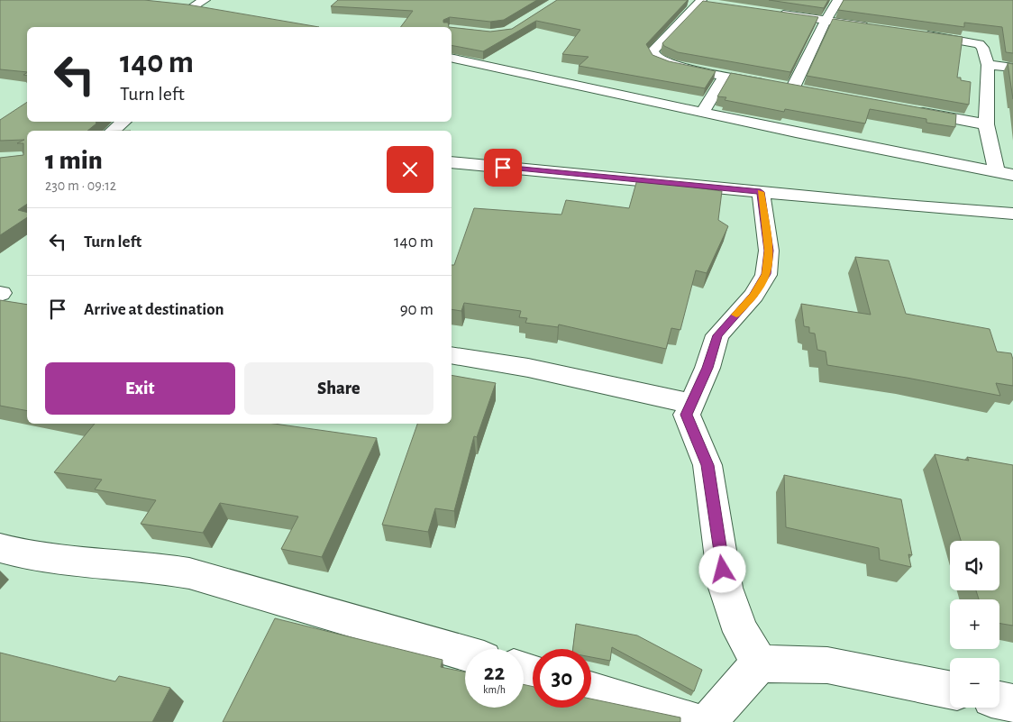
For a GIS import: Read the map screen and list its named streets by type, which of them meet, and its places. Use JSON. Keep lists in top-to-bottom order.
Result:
{
  "page": {
    "turn": ["140 m", "Turn left"],
    "heading": ["1 min", "230 m · 09:12"],
    "list": [
      {
        "name": "Turn left",
        "value": "140 m"
      },
      {
        "name": "Arrive at destination",
        "value": "90 m"
      }
    ],
    "buttons": ["Exit", "Share"],
    "map_buttons": ["+", "−"],
    "speed": "22 km/h",
    "limit": "30"
  }
}
